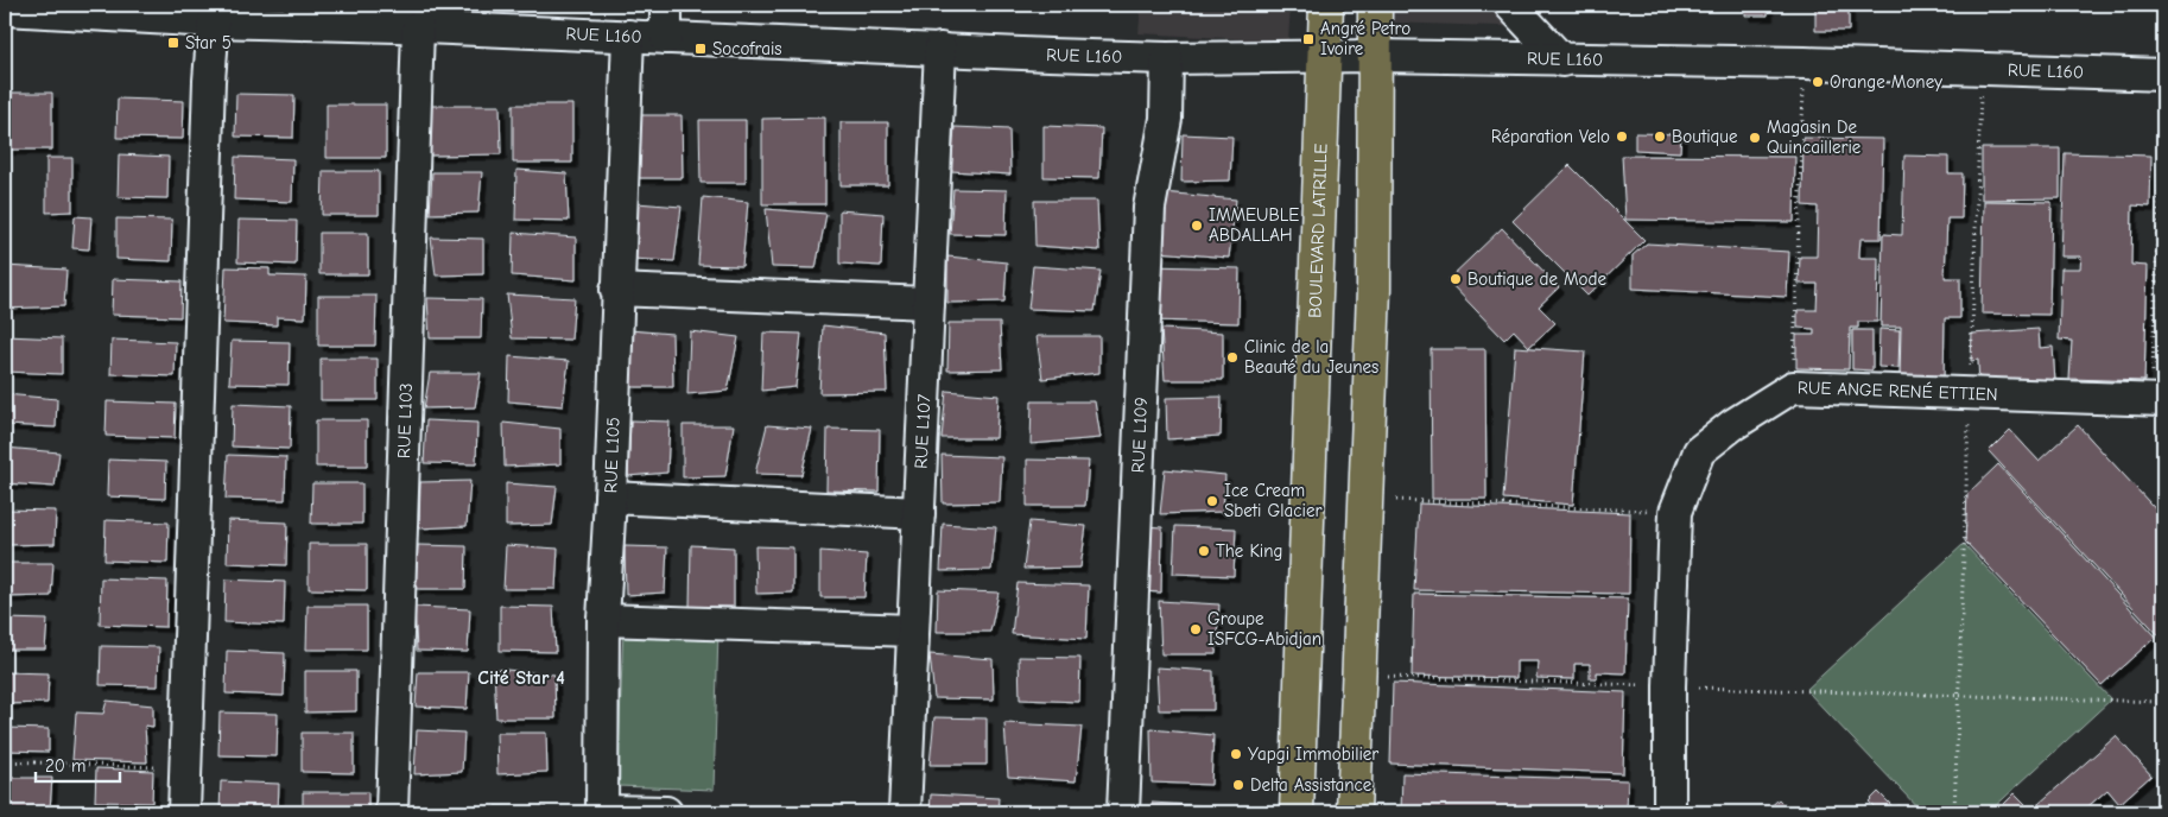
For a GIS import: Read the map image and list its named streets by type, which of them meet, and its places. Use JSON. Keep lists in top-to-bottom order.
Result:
{
  "streets": {
    "main road": ["BOULEVARD LATRILLE"],
    "street": [
      "RUE L160",
      "RUE ANGE RENÉ ETTIEN",
      "RUE L103",
      "RUE L107",
      "RUE L109",
      "RUE L105"
    ]
  },
  "crossings": [
    ["RUE L160", "BOULEVARD LATRILLE"],
    ["RUE L160", "RUE L103"],
    ["RUE L160", "RUE L107"],
    ["RUE L160", "RUE L109"],
    ["RUE L160", "RUE L105"]
  ],
  "districts": ["Cité Star 4"],
  "places": {
    "transit": ["Angré Petro Ivoire", "Star 5", "Socofrais"],
    "other": [
      "Orange Money",
      "Réparation Velo",
      "Boutique",
      "Magasin De Quincaillerie",
      "IMMEUBLE ABDALLAH",
      "Boutique de Mode",
      "Clinic de la Beauté du Jeunes",
      "Ice Cream Sbeti Glacier",
      "The King",
      "Groupe ISFCG-Abidjan",
      "Yapgi Immobilier",
      "Delta Assistance"
    ]
  },
  "scale_bar": "20 m"
}
